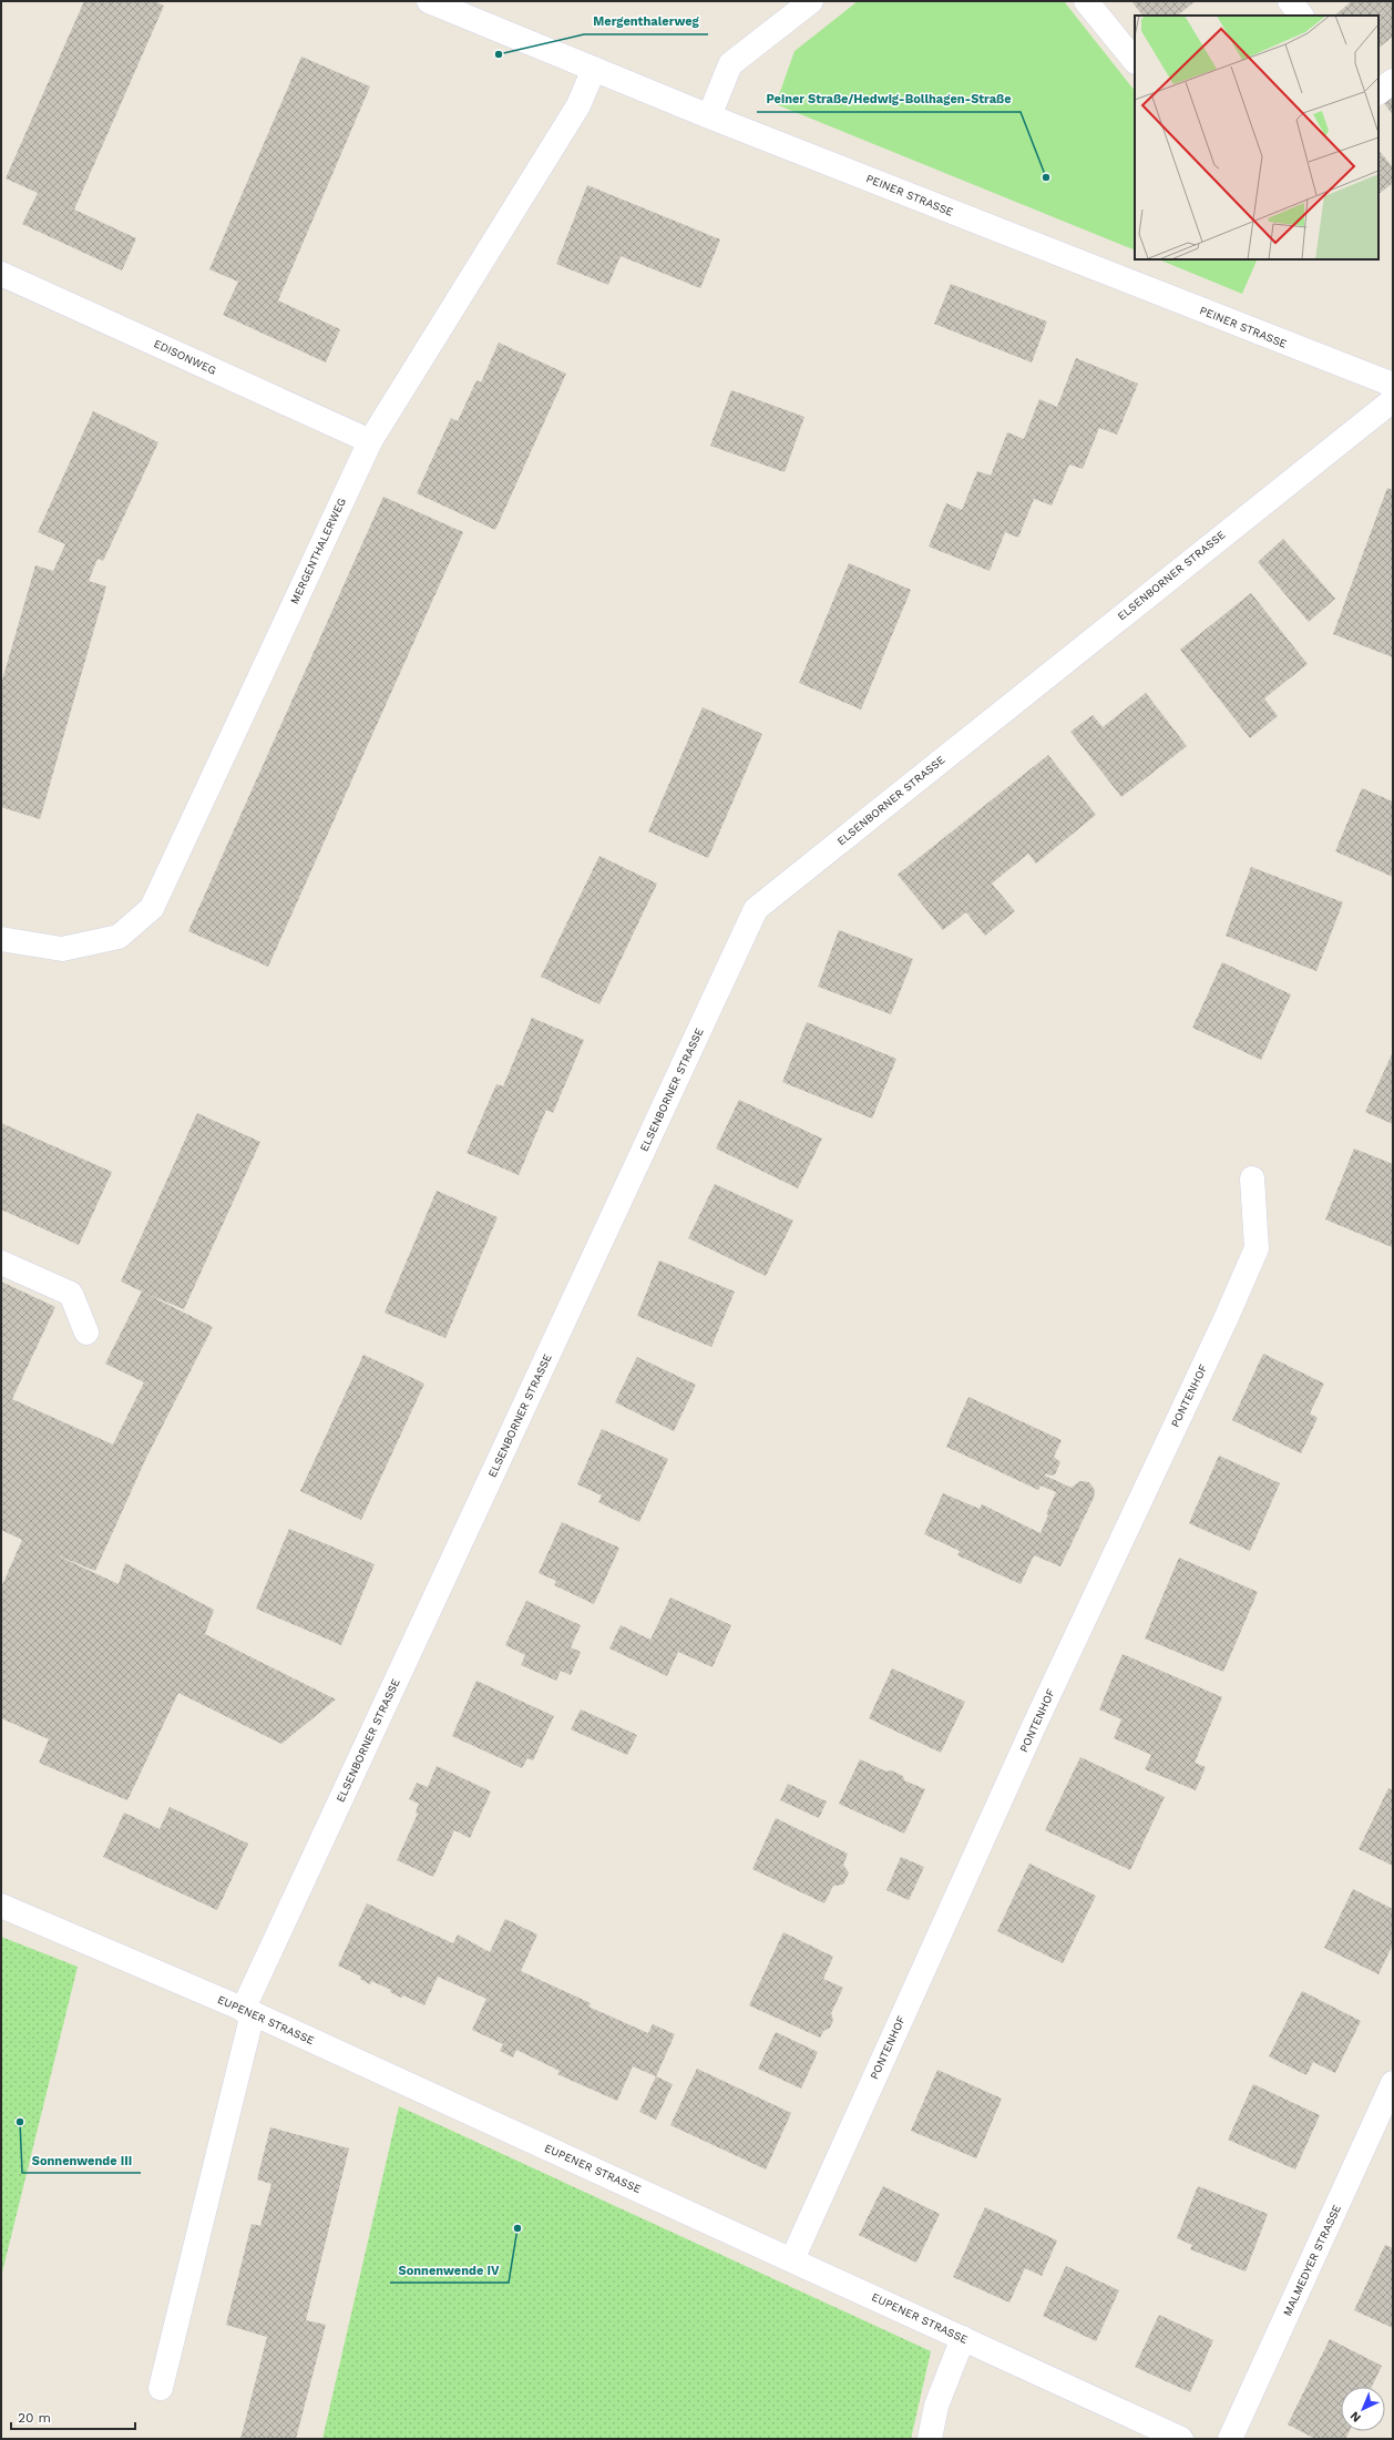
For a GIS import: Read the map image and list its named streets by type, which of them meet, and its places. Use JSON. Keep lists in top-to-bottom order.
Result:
{
  "streets": {
    "street": [
      "PEINER STRASSE",
      "EDISONWEG",
      "MERGENTHALERWEG",
      "ELSENBORNER STRASSE",
      "PONTENHOF",
      "EUPENER STRASSE",
      "MALMEDYER STRASSE"
    ]
  },
  "crossings": [
    ["PEINER STRASSE", "MERGENTHALERWEG"],
    ["EDISONWEG", "MERGENTHALERWEG"],
    ["ELSENBORNER STRASSE", "EUPENER STRASSE"],
    ["PONTENHOF", "EUPENER STRASSE"]
  ],
  "places": [
    "Mergenthalerweg",
    "Peiner Straße/Hedwig-Bollhagen-Straße",
    "Sonnenwende III",
    "Sonnenwende IV"
  ],
  "scale_bar": "20 m",
  "north": "bottom left"
}
